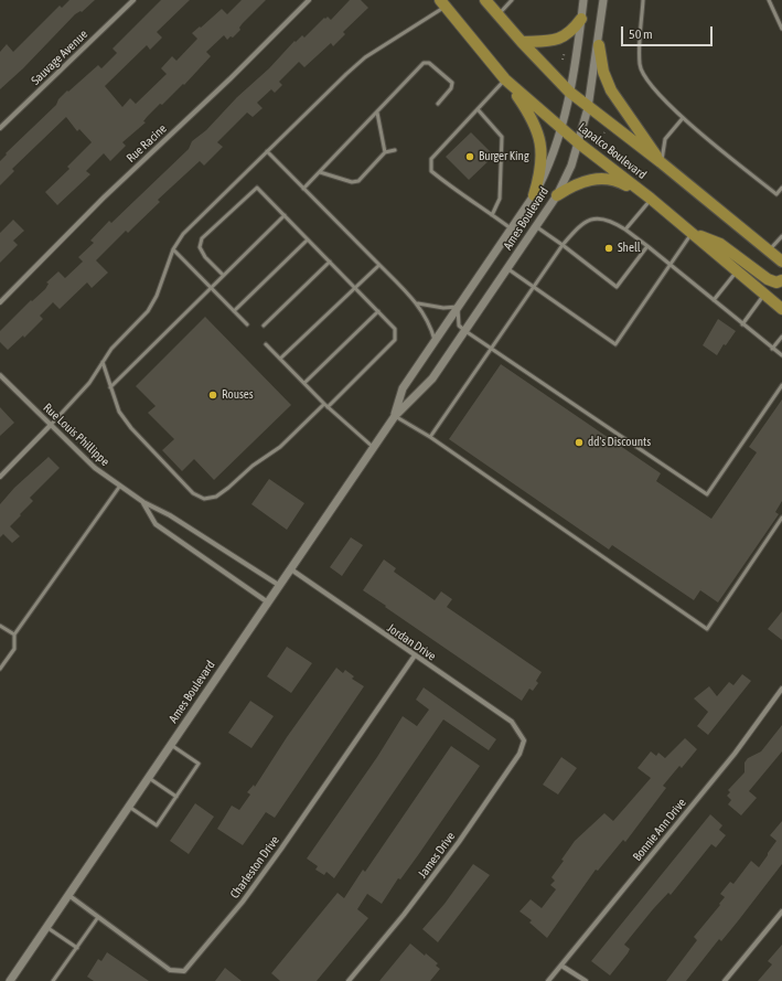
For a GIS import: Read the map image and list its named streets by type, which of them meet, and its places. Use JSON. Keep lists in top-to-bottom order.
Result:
{
  "streets": {
    "main road": ["Lapalco Boulevard"],
    "street": [
      "Sauvage Avenue",
      "Rue Racine",
      "Ames Boulevard",
      "Rue Louis Phillippe",
      "Jordan Drive",
      "Bonnie Ann Drive",
      "James Drive",
      "Charleston Drive"
    ]
  },
  "crossings": [
    ["Lapalco Boulevard", "Ames Boulevard"],
    ["Ames Boulevard", "Rue Louis Phillippe"],
    ["Ames Boulevard", "Jordan Drive"],
    ["Ames Boulevard", "Charleston Drive"],
    ["Jordan Drive", "James Drive"],
    ["Jordan Drive", "Charleston Drive"]
  ],
  "places": [
    "Burger King",
    "Shell",
    "Rouses",
    "dd's Discounts"
  ],
  "scale_bar": "50 m"
}
